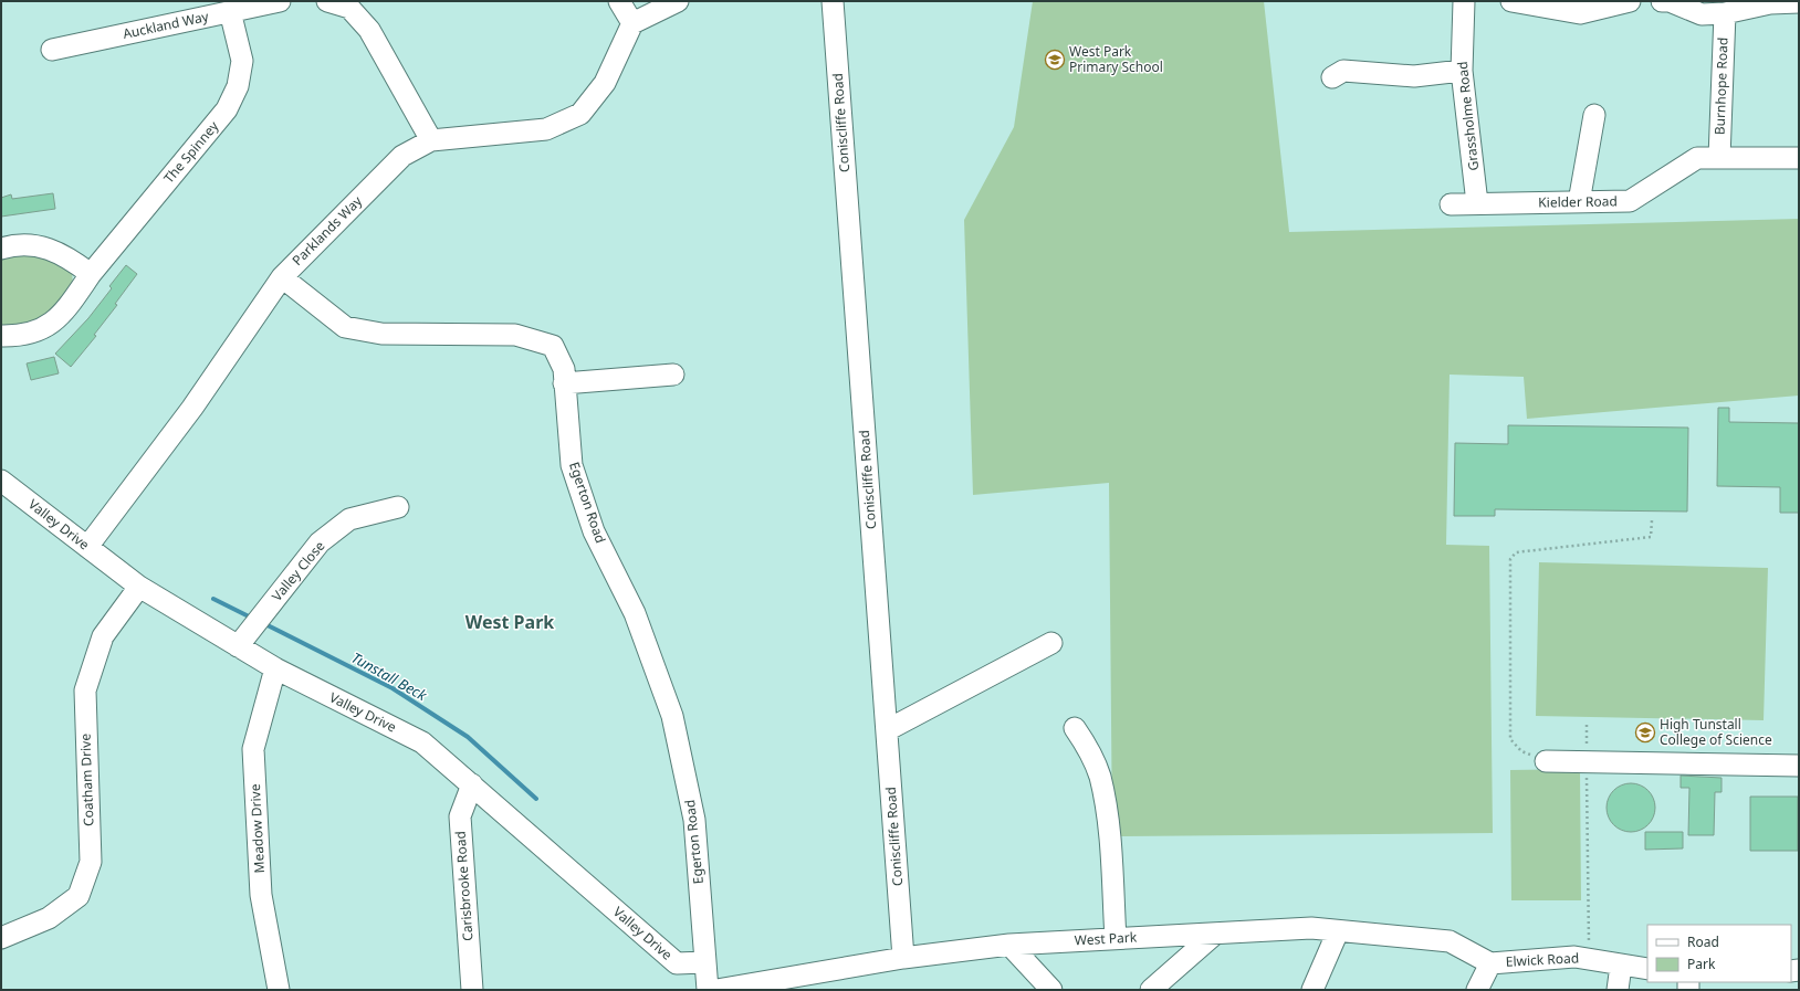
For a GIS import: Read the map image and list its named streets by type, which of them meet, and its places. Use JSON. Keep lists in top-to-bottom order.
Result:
{
  "streets": {
    "street": [
      "Auckland Way",
      "Burnhope Road",
      "Grassholme Road",
      "Coniscliffe Road",
      "The Spinney",
      "Kielder Road",
      "Parklands Way",
      "Egerton Road",
      "Valley Drive",
      "Valley Close",
      "Coatham Drive",
      "Meadow Drive",
      "Carisbrooke Road",
      "West Park",
      "Elwick Road"
    ]
  },
  "crossings": [
    ["Auckland Way", "The Spinney"],
    ["Burnhope Road", "Kielder Road"],
    ["Grassholme Road", "Kielder Road"],
    ["Coniscliffe Road", "West Park"],
    ["Parklands Way", "Egerton Road"],
    ["Parklands Way", "Valley Drive"],
    ["Egerton Road", "Valley Drive"],
    ["Valley Drive", "Valley Close"],
    ["Valley Drive", "Coatham Drive"],
    ["Valley Drive", "Meadow Drive"],
    ["Valley Drive", "Carisbrooke Road"],
    ["West Park", "Elwick Road"]
  ],
  "districts": ["West Park"],
  "water": ["Tunstall Beck"],
  "places": {
    "school or university": ["West Park Primary School", "High Tunstall College of Science"]
  },
  "legend": ["Road", "Park"]
}
